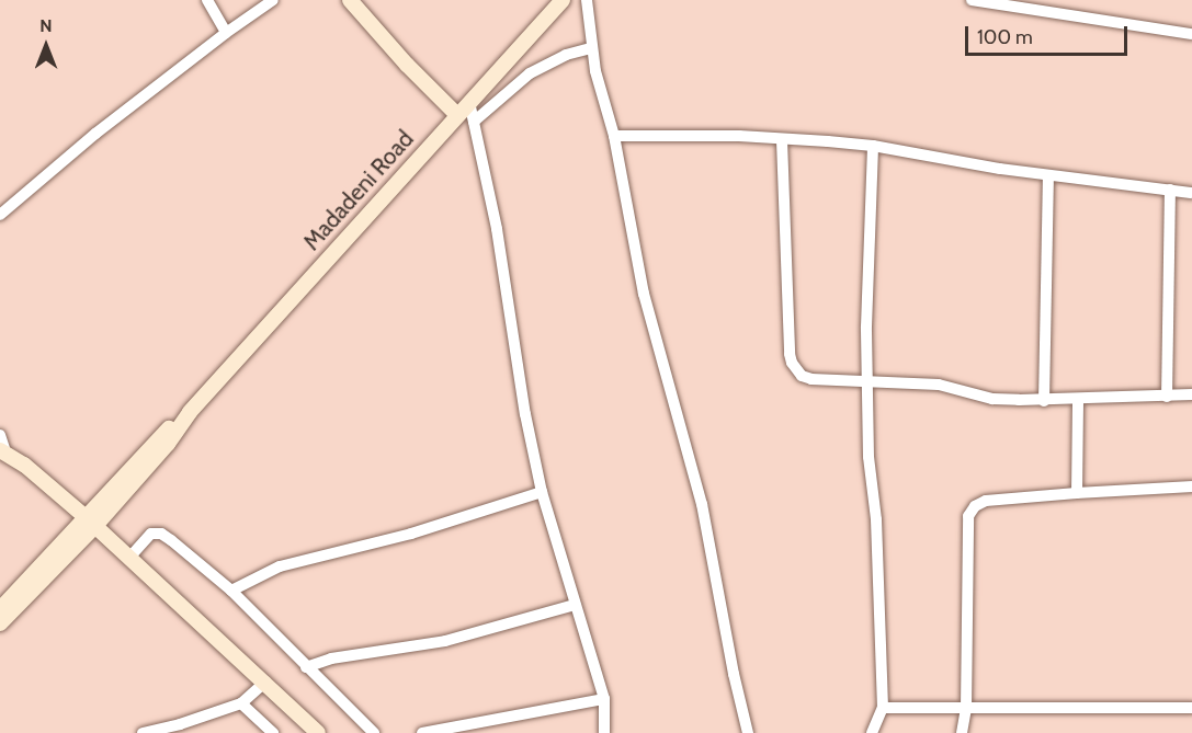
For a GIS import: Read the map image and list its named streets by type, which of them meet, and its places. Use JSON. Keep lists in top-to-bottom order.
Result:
{
  "streets": {
    "street": ["Madadeni Road"]
  },
  "scale_bar": "100 m",
  "north": "top"
}
